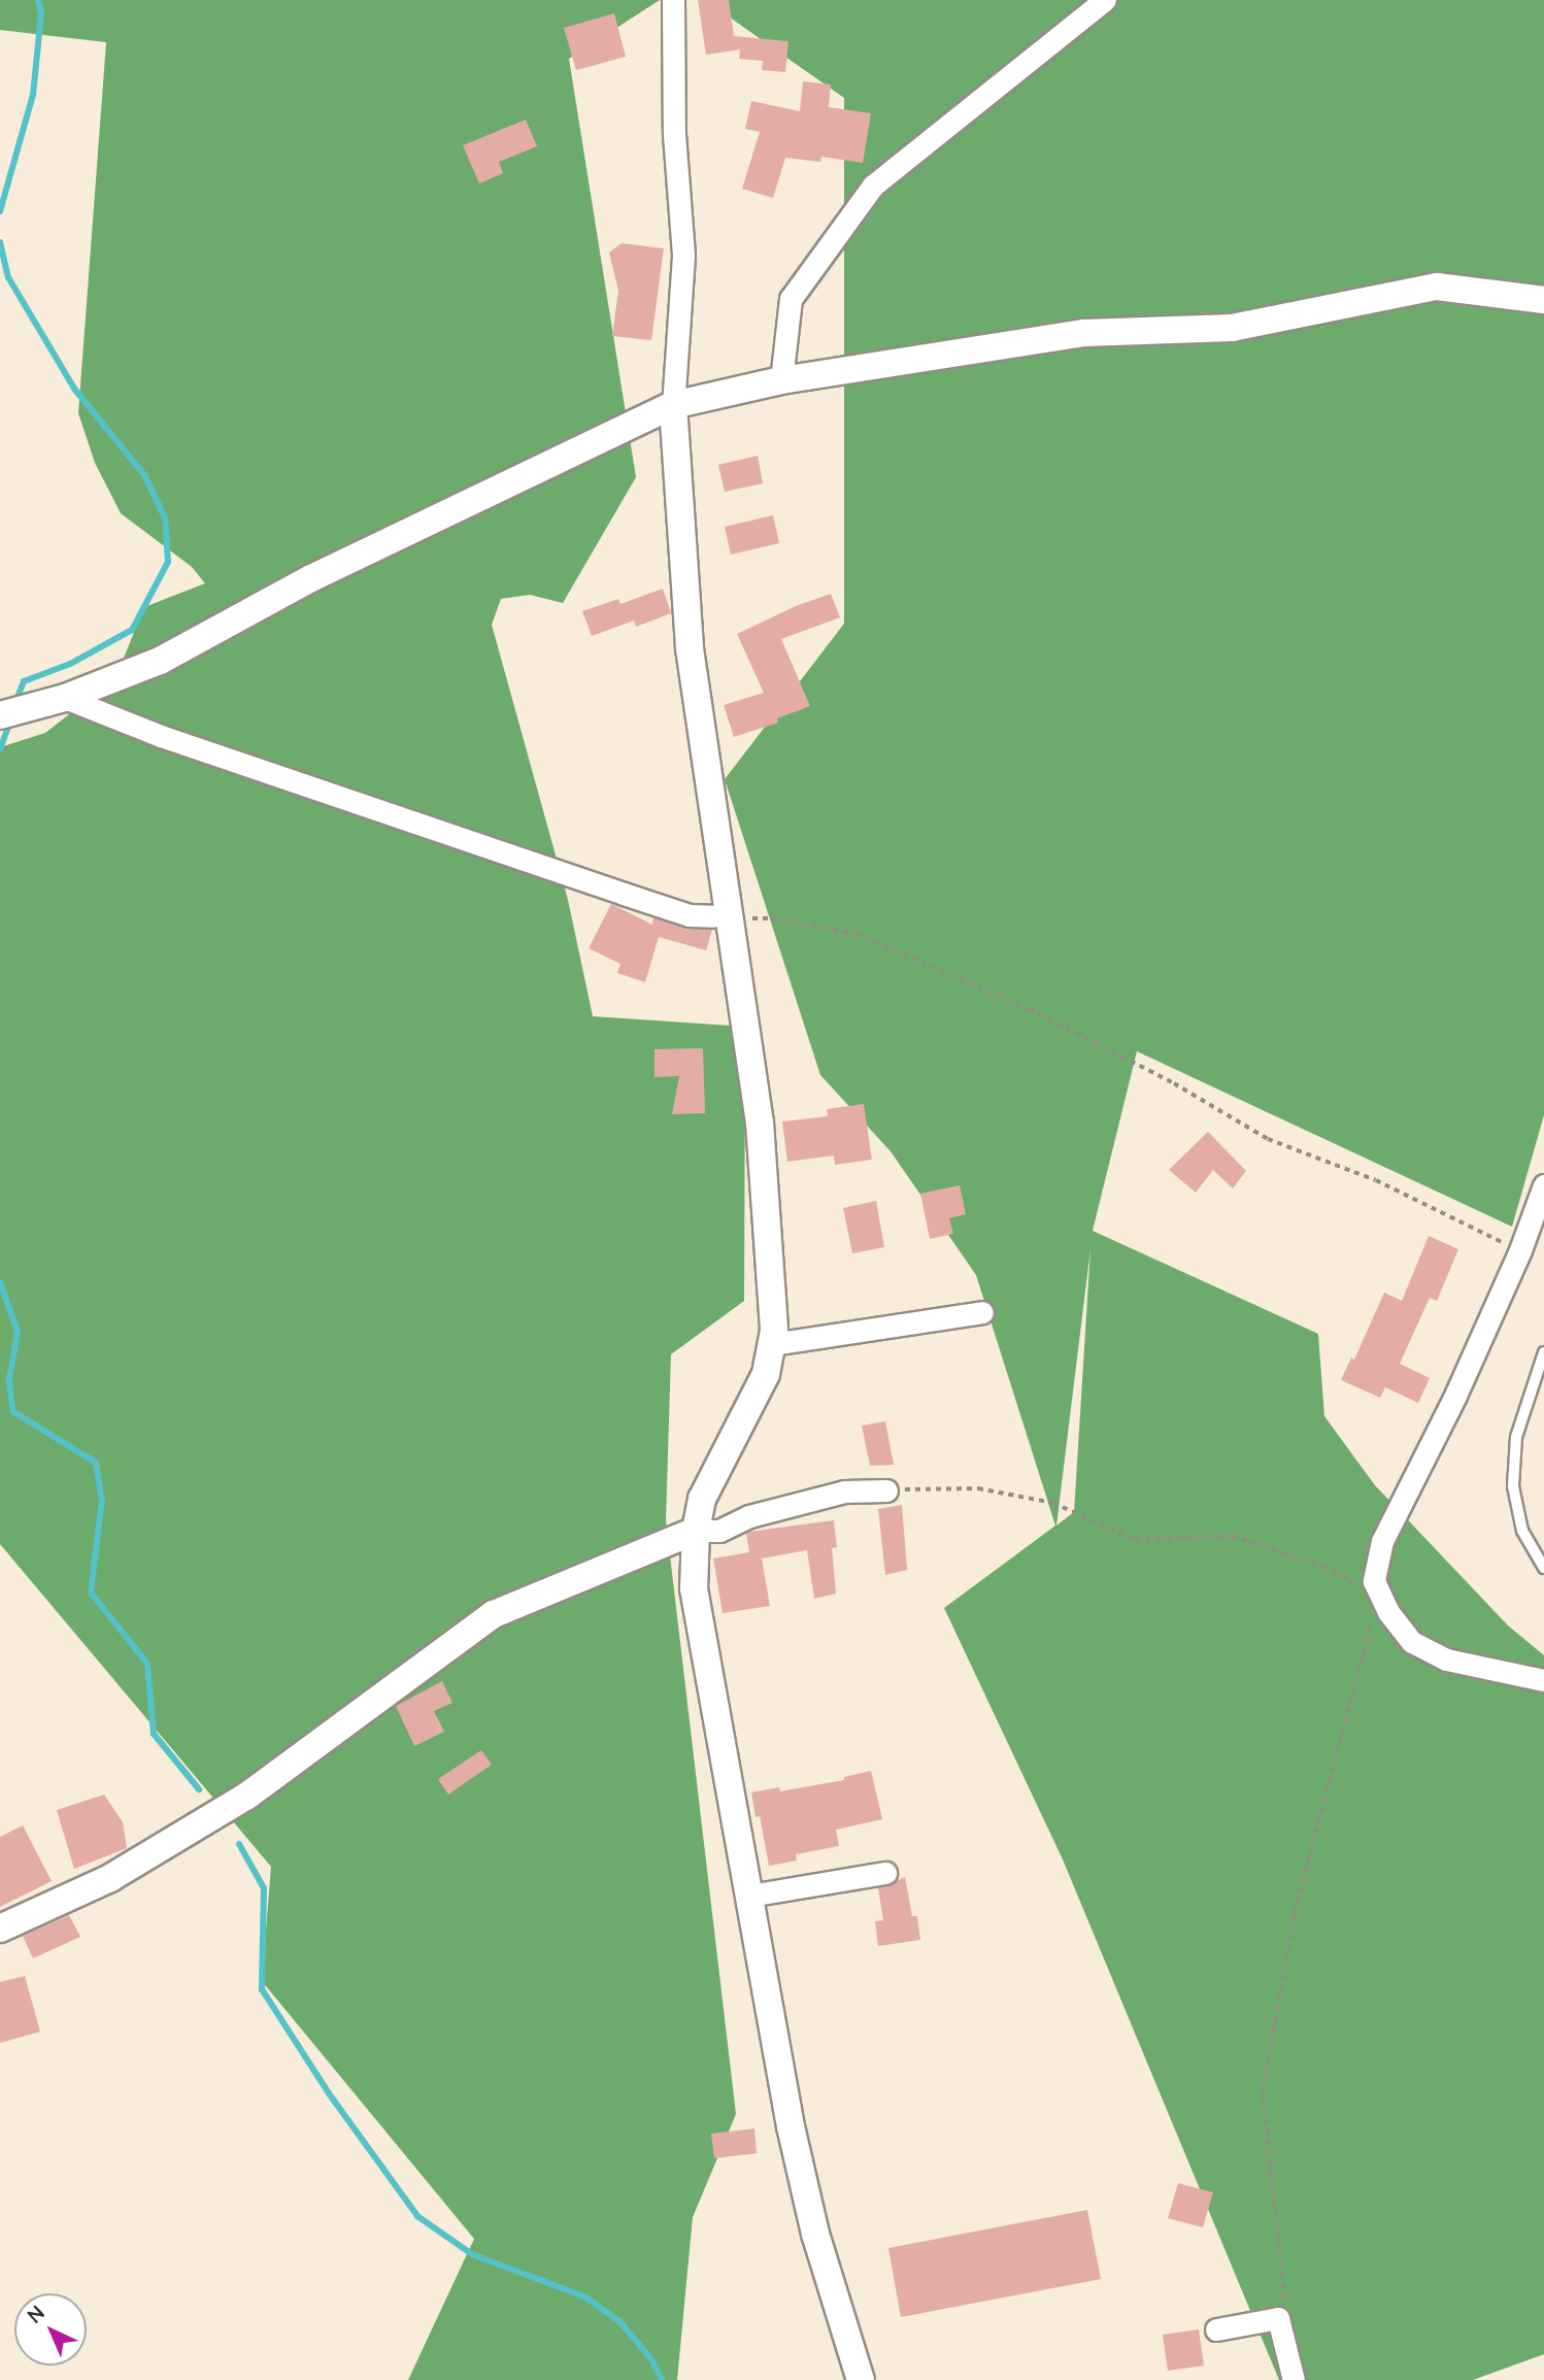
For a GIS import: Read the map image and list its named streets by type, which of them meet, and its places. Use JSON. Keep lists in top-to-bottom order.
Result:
{
  "north": "top left"
}
